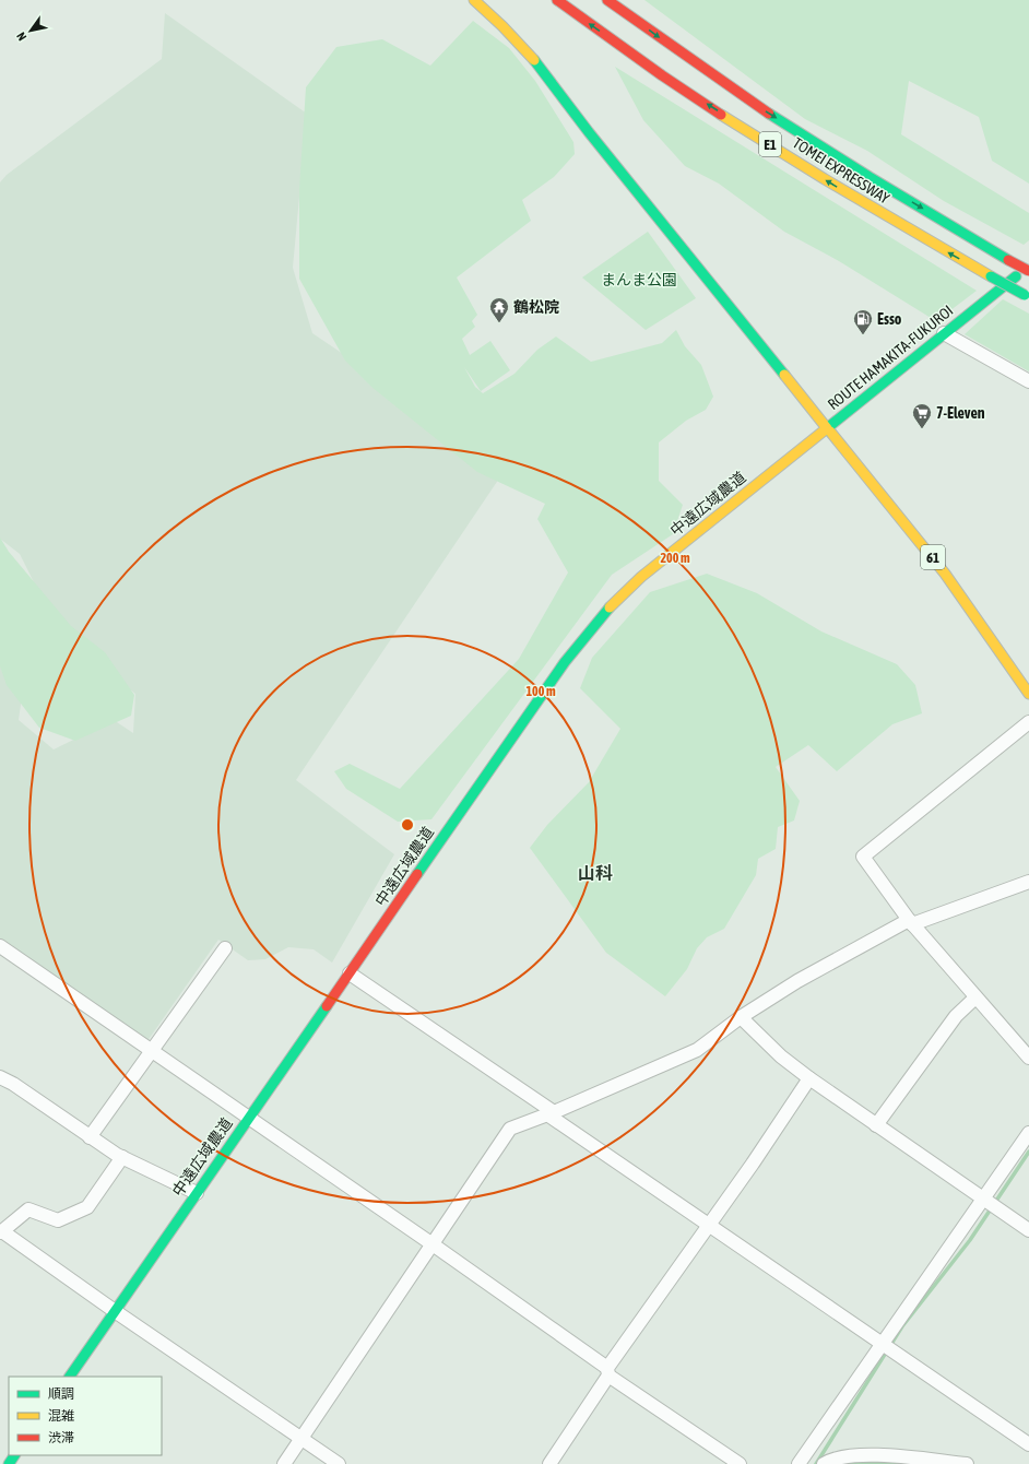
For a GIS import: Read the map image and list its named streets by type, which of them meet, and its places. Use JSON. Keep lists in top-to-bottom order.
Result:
{
  "streets": {
    "main road": [
      "E1",
      "TOMEI EXPRESSWAY",
      "ROUTE HAMAKITA-FUKUROI",
      "中遠広域農道",
      "61"
    ]
  },
  "crossings": [
    ["TOMEI EXPRESSWAY", "ROUTE HAMAKITA-FUKUROI"],
    ["ROUTE HAMAKITA-FUKUROI", "中遠広域農道"]
  ],
  "districts": ["山科"],
  "parks": ["まんま公園"],
  "places": {
    "temple": ["鶴松院"],
    "fuel station": ["Esso"],
    "supermarket": ["7-Eleven"]
  },
  "legend": ["順調", "混雑", "渋滞"],
  "north": "bottom left",
  "rings": ["200 m", "100 m"]
}
